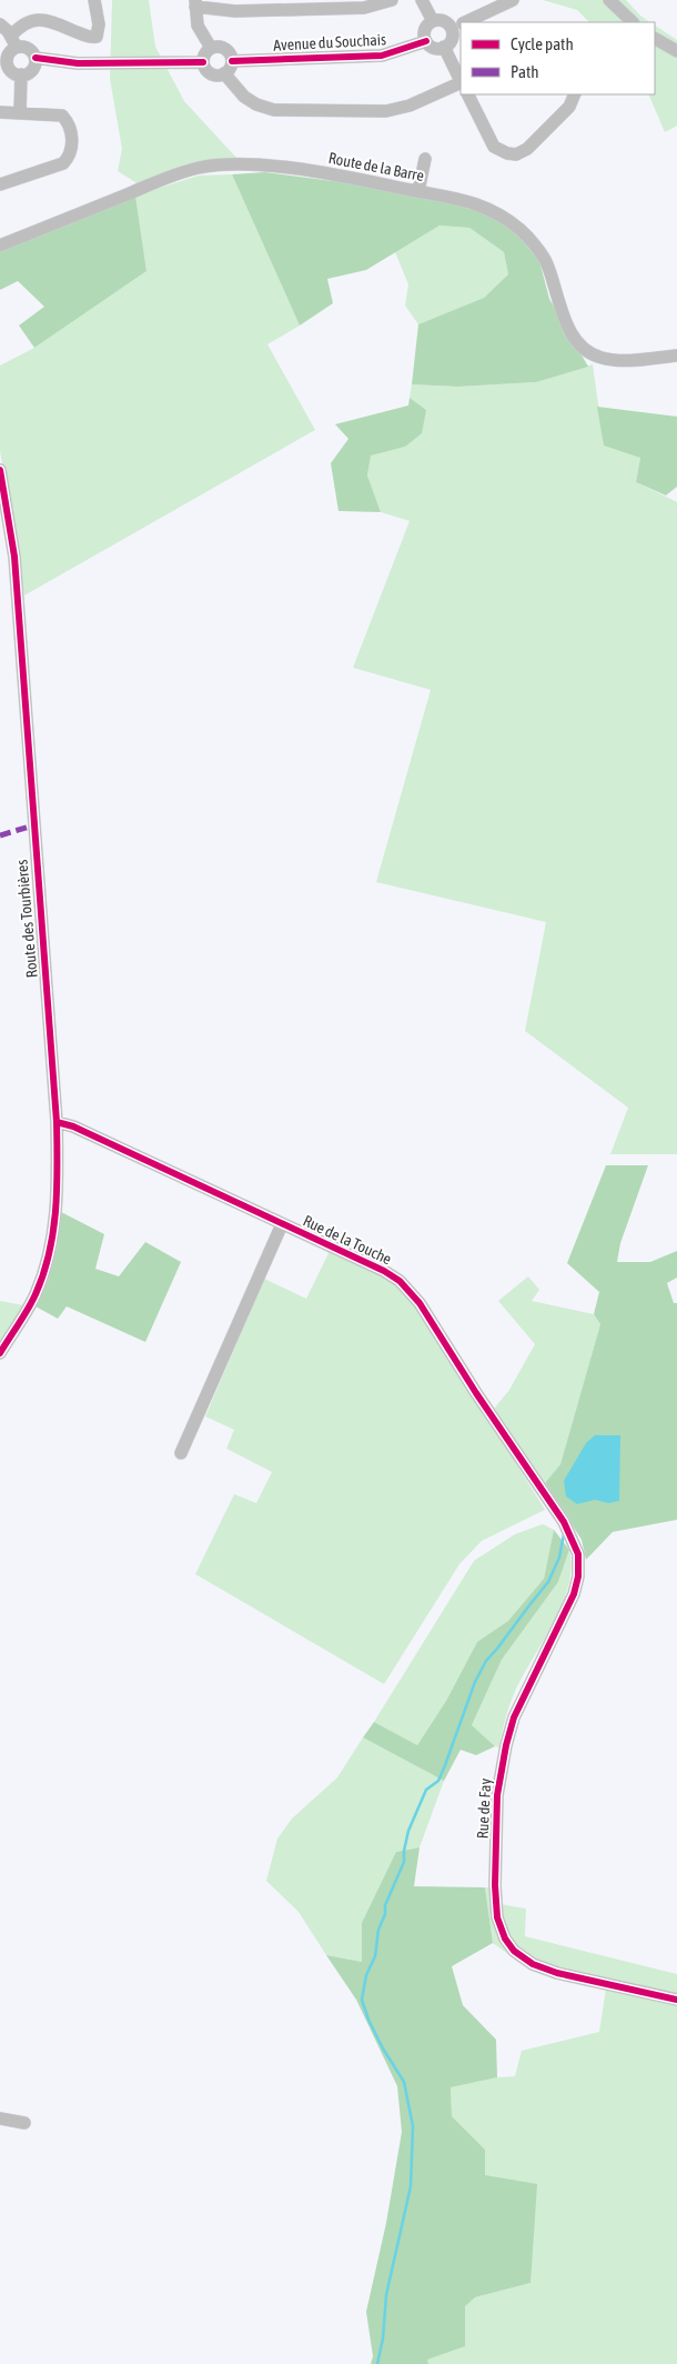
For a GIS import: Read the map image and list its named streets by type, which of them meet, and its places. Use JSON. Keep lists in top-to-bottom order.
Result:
{
  "streets": {
    "street": [
      "Avenue du Souchais",
      "Route de la Barre",
      "Route des Tourbières",
      "Rue de la Touche",
      "Rue de Fay"
    ]
  },
  "crossings": [
    ["Route des Tourbières", "Rue de la Touche"],
    ["Rue de la Touche", "Rue de Fay"]
  ],
  "legend": ["Cycle path", "Path"]
}
